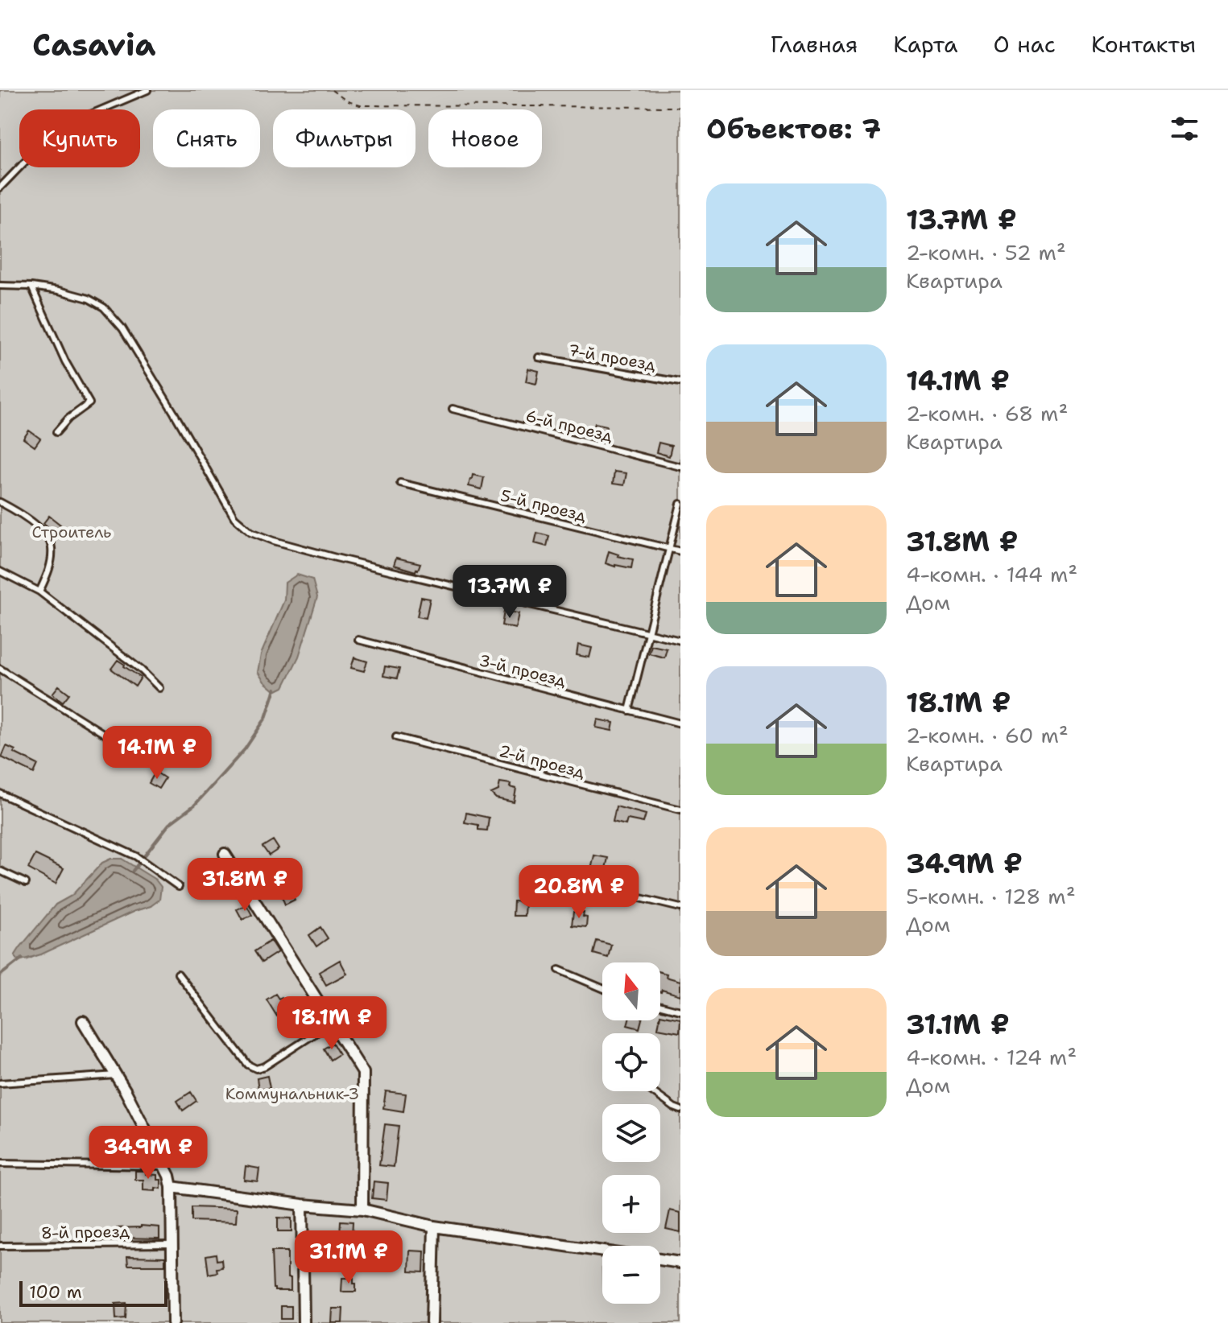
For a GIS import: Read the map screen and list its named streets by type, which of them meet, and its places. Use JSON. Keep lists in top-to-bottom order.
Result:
{
  "streets": {
    "lane": [
      "7-й проезд",
      "6-й проезд",
      "5-й проезд",
      "3-й проезд",
      "2-й проезд",
      "8-й проезд"
    ]
  },
  "parks": ["Строитель", "Коммунальник-3"],
  "scale_bar": "100 m",
  "north": "top",
  "page": {
    "header": "Casavia",
    "nav": [
      "Главная",
      "Карта",
      "О нас",
      "Контакты"
    ],
    "heading": "Объектов: 7",
    "chip": [
      "Купить",
      "Снять",
      "Фильтры",
      "Новое"
    ],
    "list": [
      {
        "name": "13.7M ₽",
        "note": "2-комн. · 52 m² · Квартира"
      },
      {
        "name": "14.1M ₽",
        "note": "2-комн. · 68 m² · Квартира"
      },
      {
        "name": "31.8M ₽",
        "note": "4-комн. · 144 m² · Дом"
      },
      {
        "name": "18.1M ₽",
        "note": "2-комн. · 60 m² · Квартира"
      },
      {
        "name": "34.9M ₽",
        "note": "5-комн. · 128 m² · Дом"
      },
      {
        "name": "31.1M ₽",
        "note": "4-комн. · 124 m² · Дом"
      }
    ],
    "price": [
      "13.7M ₽",
      "14.1M ₽",
      "31.8M ₽",
      "20.8M ₽",
      "18.1M ₽",
      "34.9M ₽",
      "31.1M ₽"
    ],
    "map_buttons": ["+", "−"],
    "scale": "100 m"
  }
}
